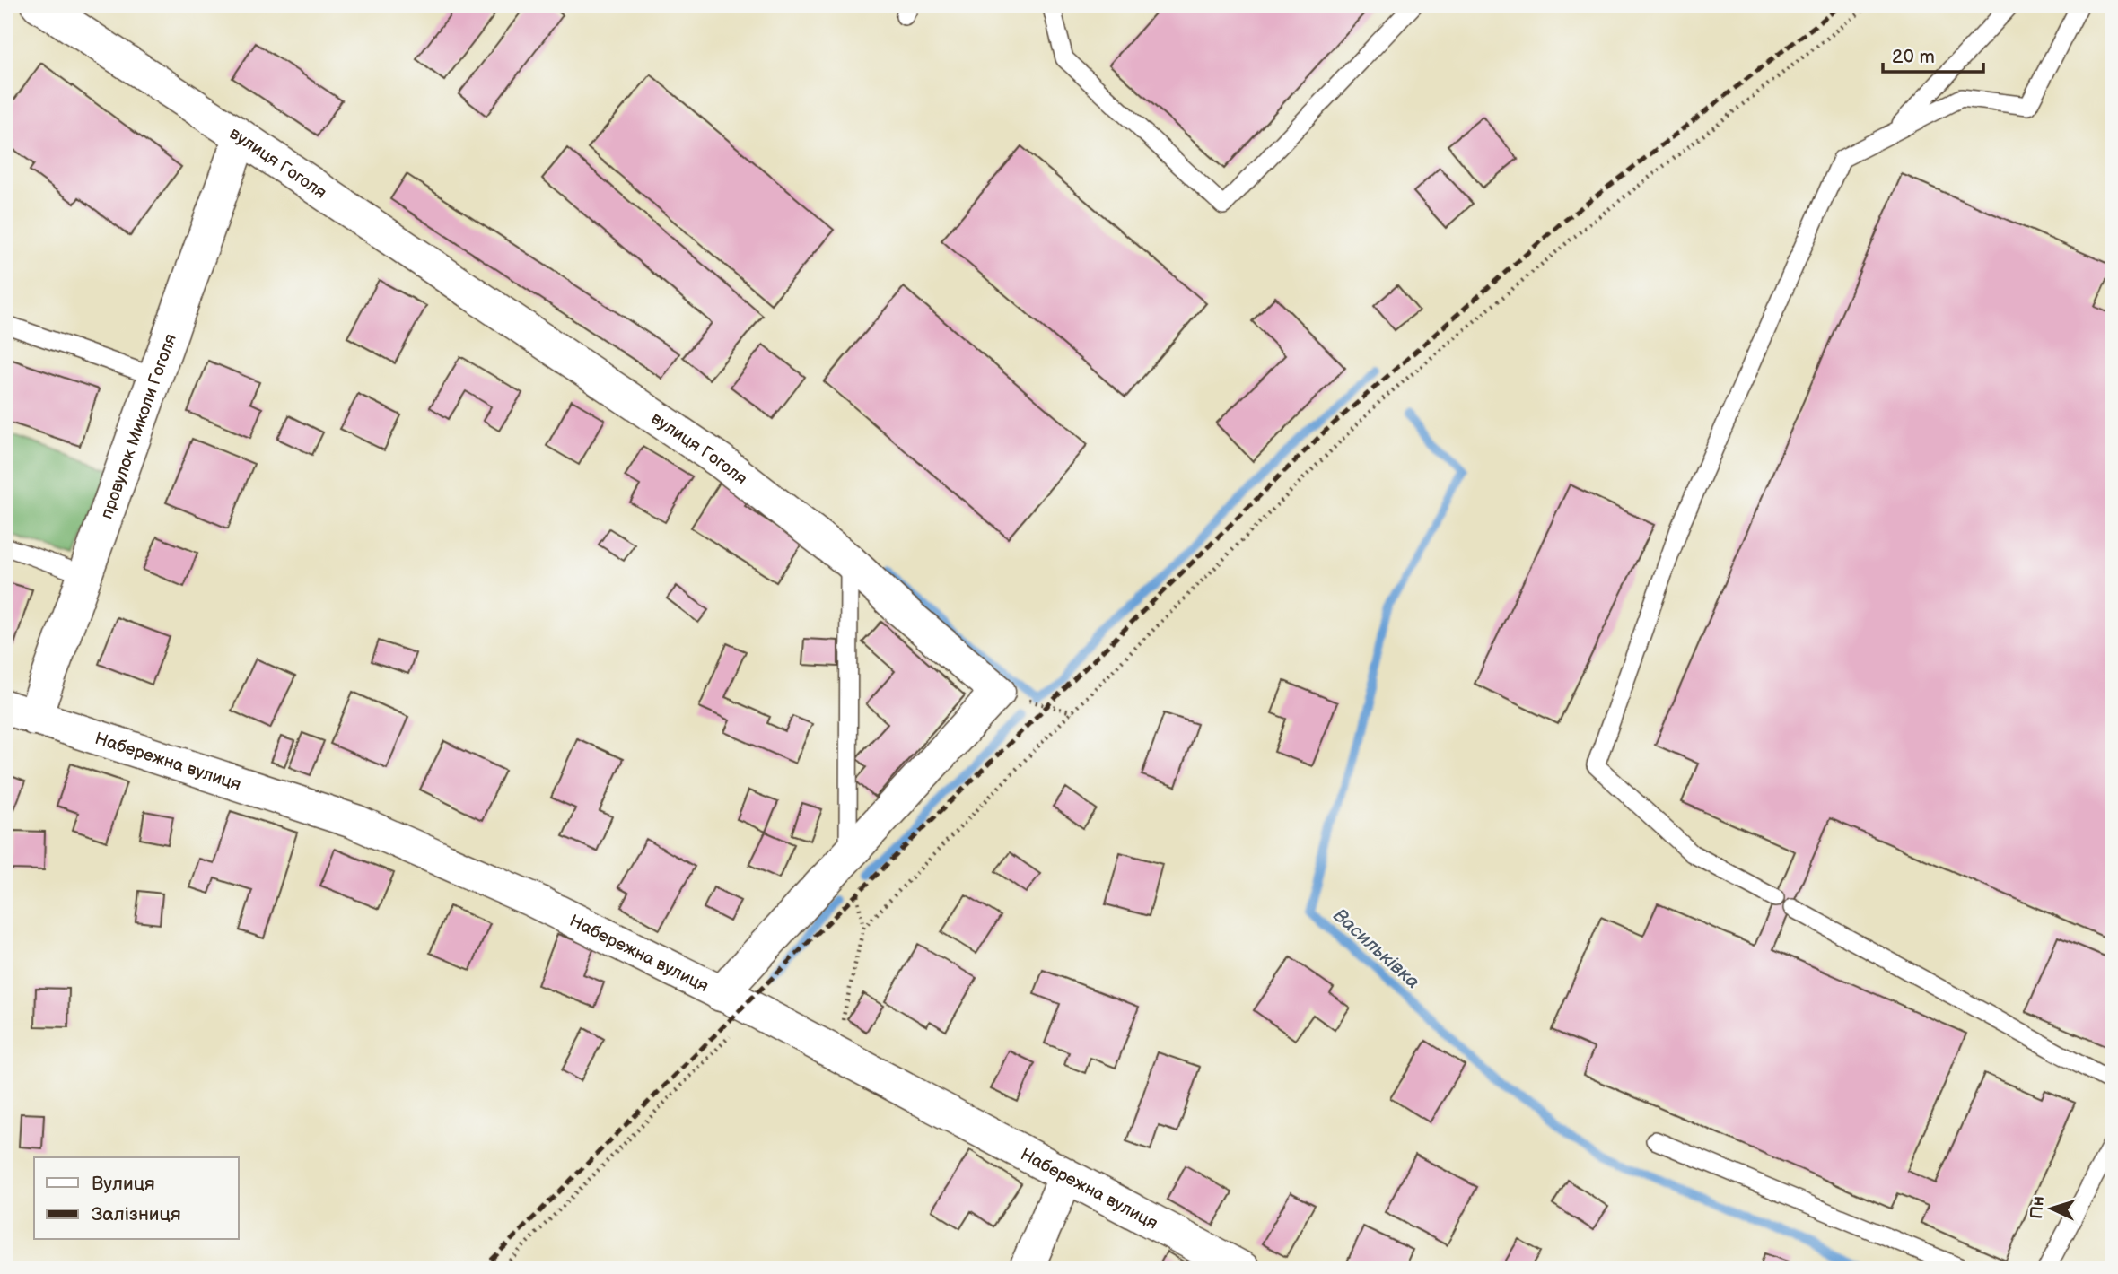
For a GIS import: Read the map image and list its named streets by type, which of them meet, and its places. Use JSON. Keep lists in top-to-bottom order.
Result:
{
  "streets": {
    "street": ["вулиця Гоголя", "провулок Миколи Гоголя", "Набережна вулиця"]
  },
  "crossings": [
    ["вулиця Гоголя", "провулок Миколи Гоголя"],
    ["провулок Миколи Гоголя", "Набережна вулиця"]
  ],
  "water": ["Васильківка"],
  "legend": ["Вулиця", "Залізниця"],
  "scale_bar": "20 m",
  "north": "left"
}
